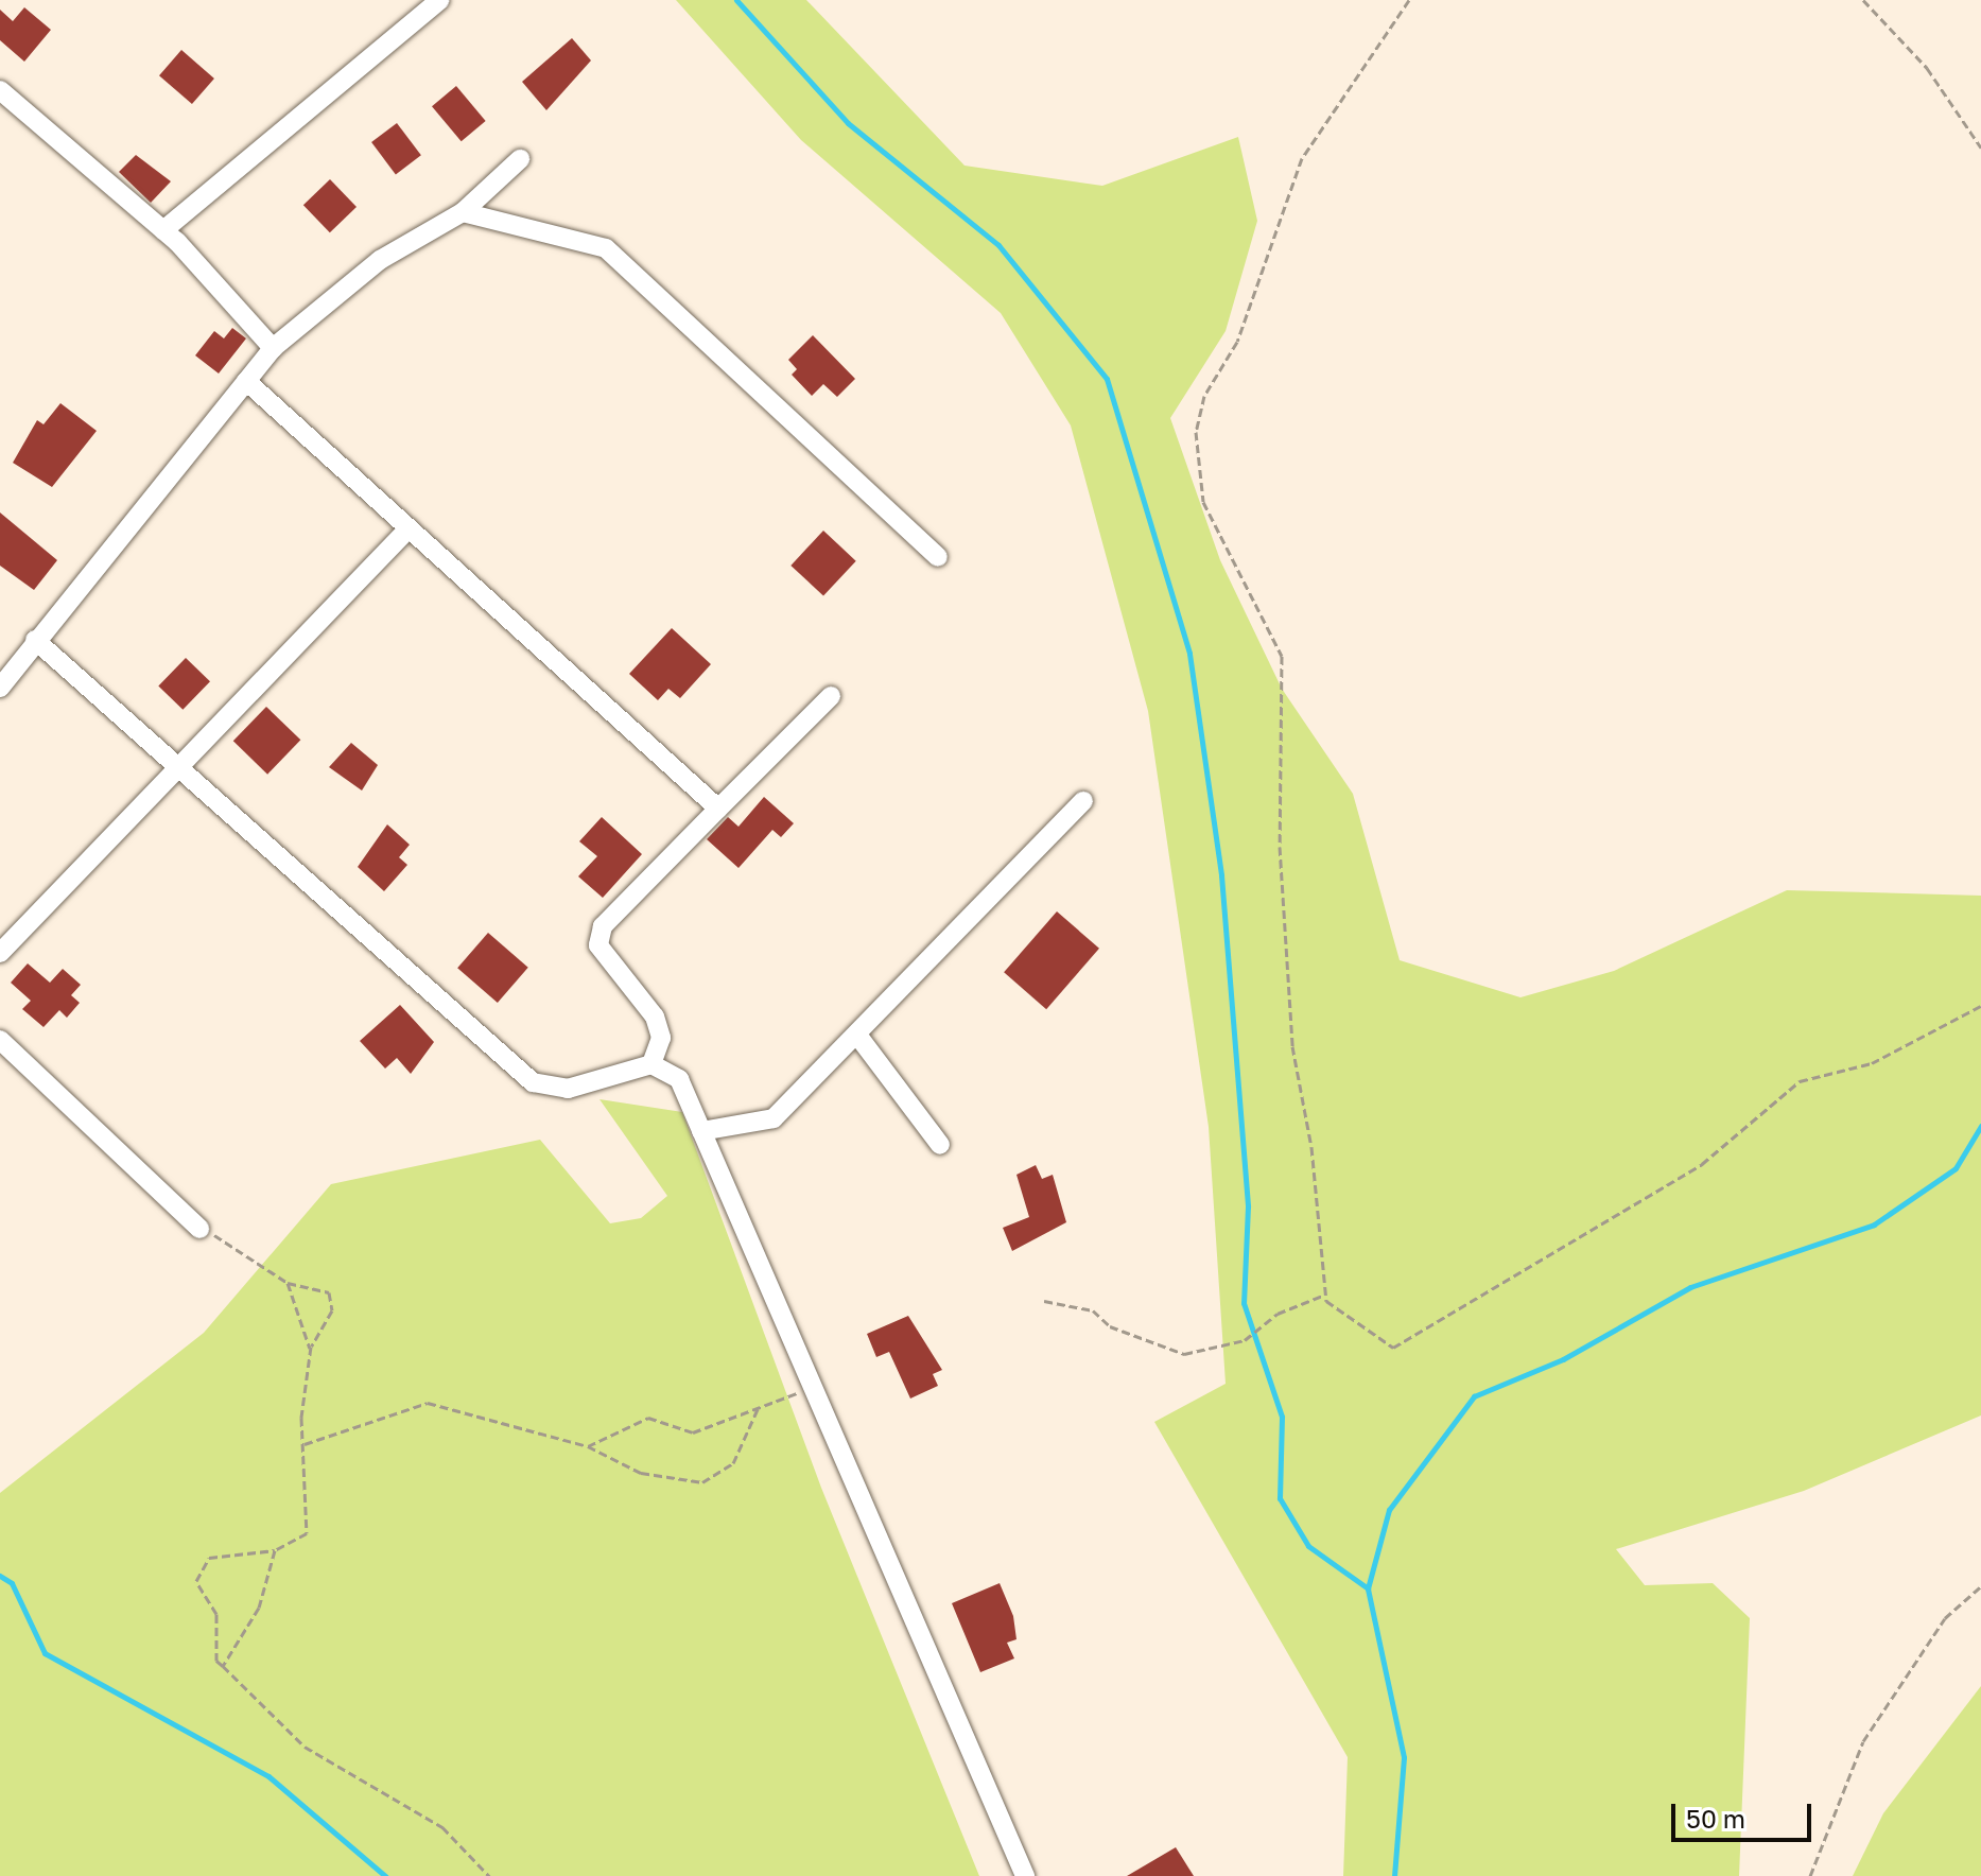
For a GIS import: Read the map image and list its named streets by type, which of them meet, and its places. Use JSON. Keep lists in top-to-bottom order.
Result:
{
  "scale_bar": "50 m"
}
